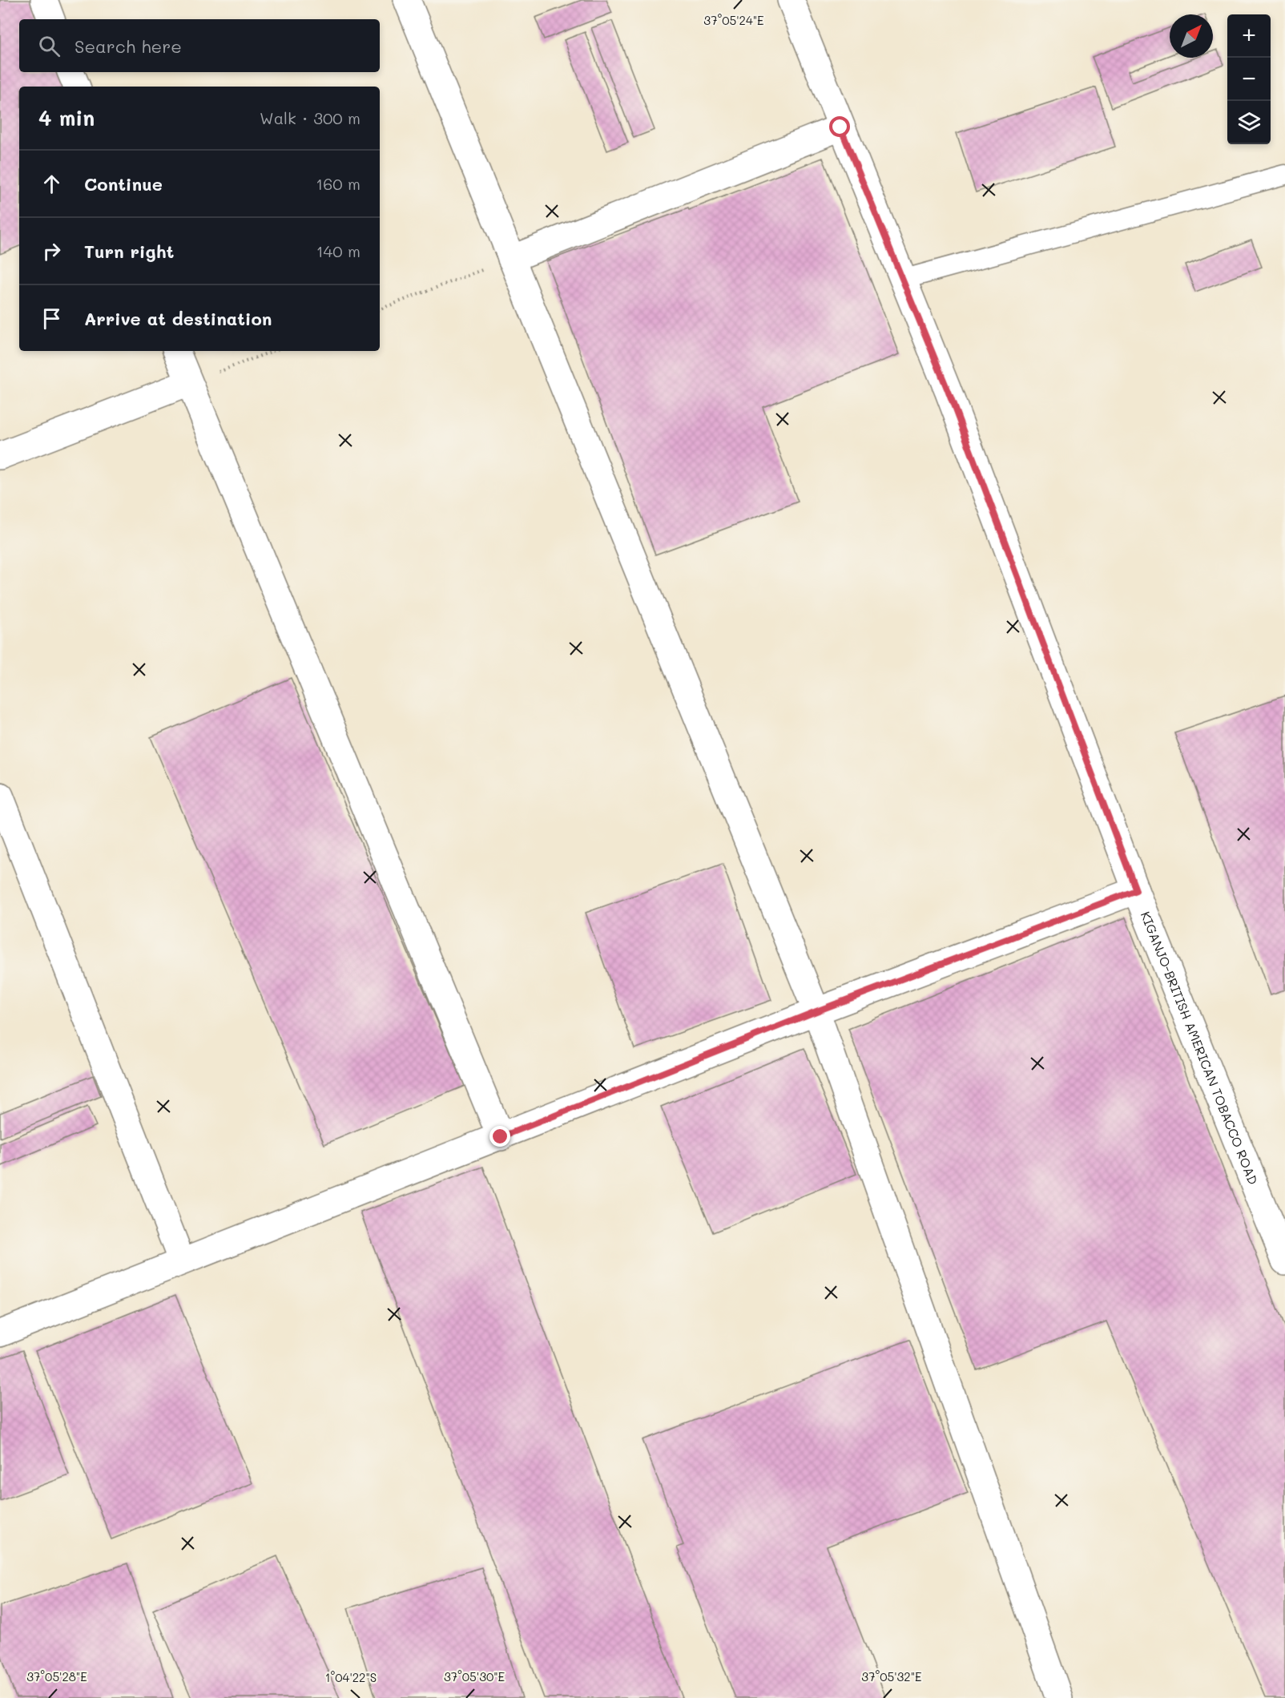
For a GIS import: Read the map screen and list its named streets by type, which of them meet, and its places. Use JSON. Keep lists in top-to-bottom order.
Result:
{
  "streets": {
    "street": ["KIGANJO-BRITISH AMERICAN TOBACCO ROAD"]
  },
  "north": "top right",
  "page": {
    "map_buttons": ["+", "−"],
    "search": "Search here",
    "heading": ["4 min", "Walk · 300 m"],
    "list": [
      ["Continue", "160 m"],
      ["Turn right", "140 m"],
      "Arrive at destination"
    ]
  },
  "coordinates": [
    "37°05'24\"E",
    "37°05'28\"E",
    "37°05'30\"E",
    "37°05'32\"E",
    "1°04'22\"S"
  ]
}
